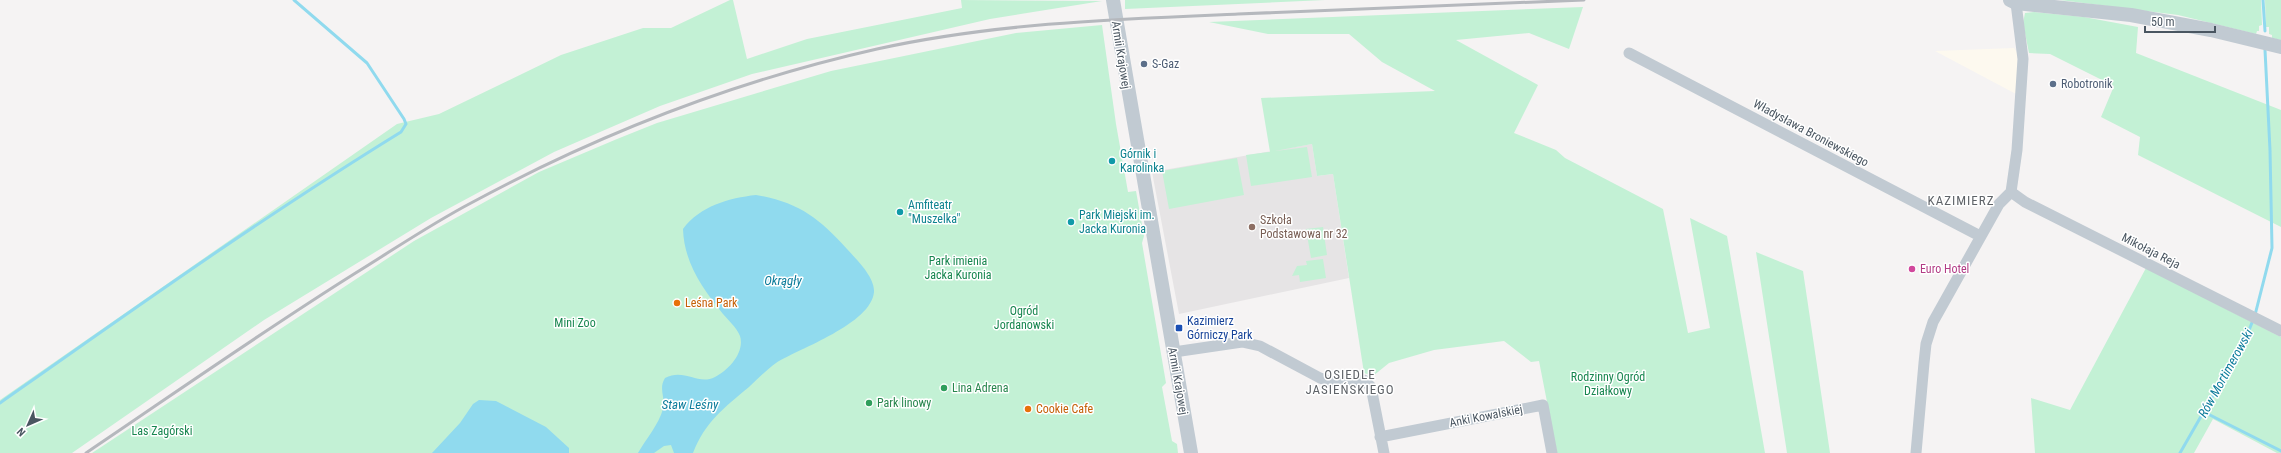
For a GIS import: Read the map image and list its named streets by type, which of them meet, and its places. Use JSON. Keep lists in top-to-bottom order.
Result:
{
  "streets": {
    "street": [
      "Armii Krajowej",
      "Władysława Broniewskiego",
      "Mikołaja Reja",
      "Anki Kowalskiej"
    ]
  },
  "districts": ["KAZIMIERZ", "OSIEDLE JASIEŃSKIEGO"],
  "water": ["Okrągły", "Rów Mortimerowski", "Staw Leśny"],
  "parks": [
    "Park imienia Jacka Kuronia",
    "Ogród Jordanowski",
    "Mini Zoo",
    "Rodzinny Ogród Działkowy",
    "Las Zagórski"
  ],
  "places": {
    "other": [
      "S-Gaz",
      "Robotronik",
      "Górnik i Karolinka",
      "Amfiteatr \"Muszelka\"",
      "Park Miejski im. Jacka Kuronia",
      "Szkoła Podstawowa nr 32",
      "Euro Hotel",
      "Leśna Park",
      "Lina Adrena",
      "Park linowy",
      "Cookie Cafe"
    ],
    "transit": ["Kazimierz Górniczy Park"]
  },
  "scale_bar": "50 m",
  "north": "bottom left"
}
